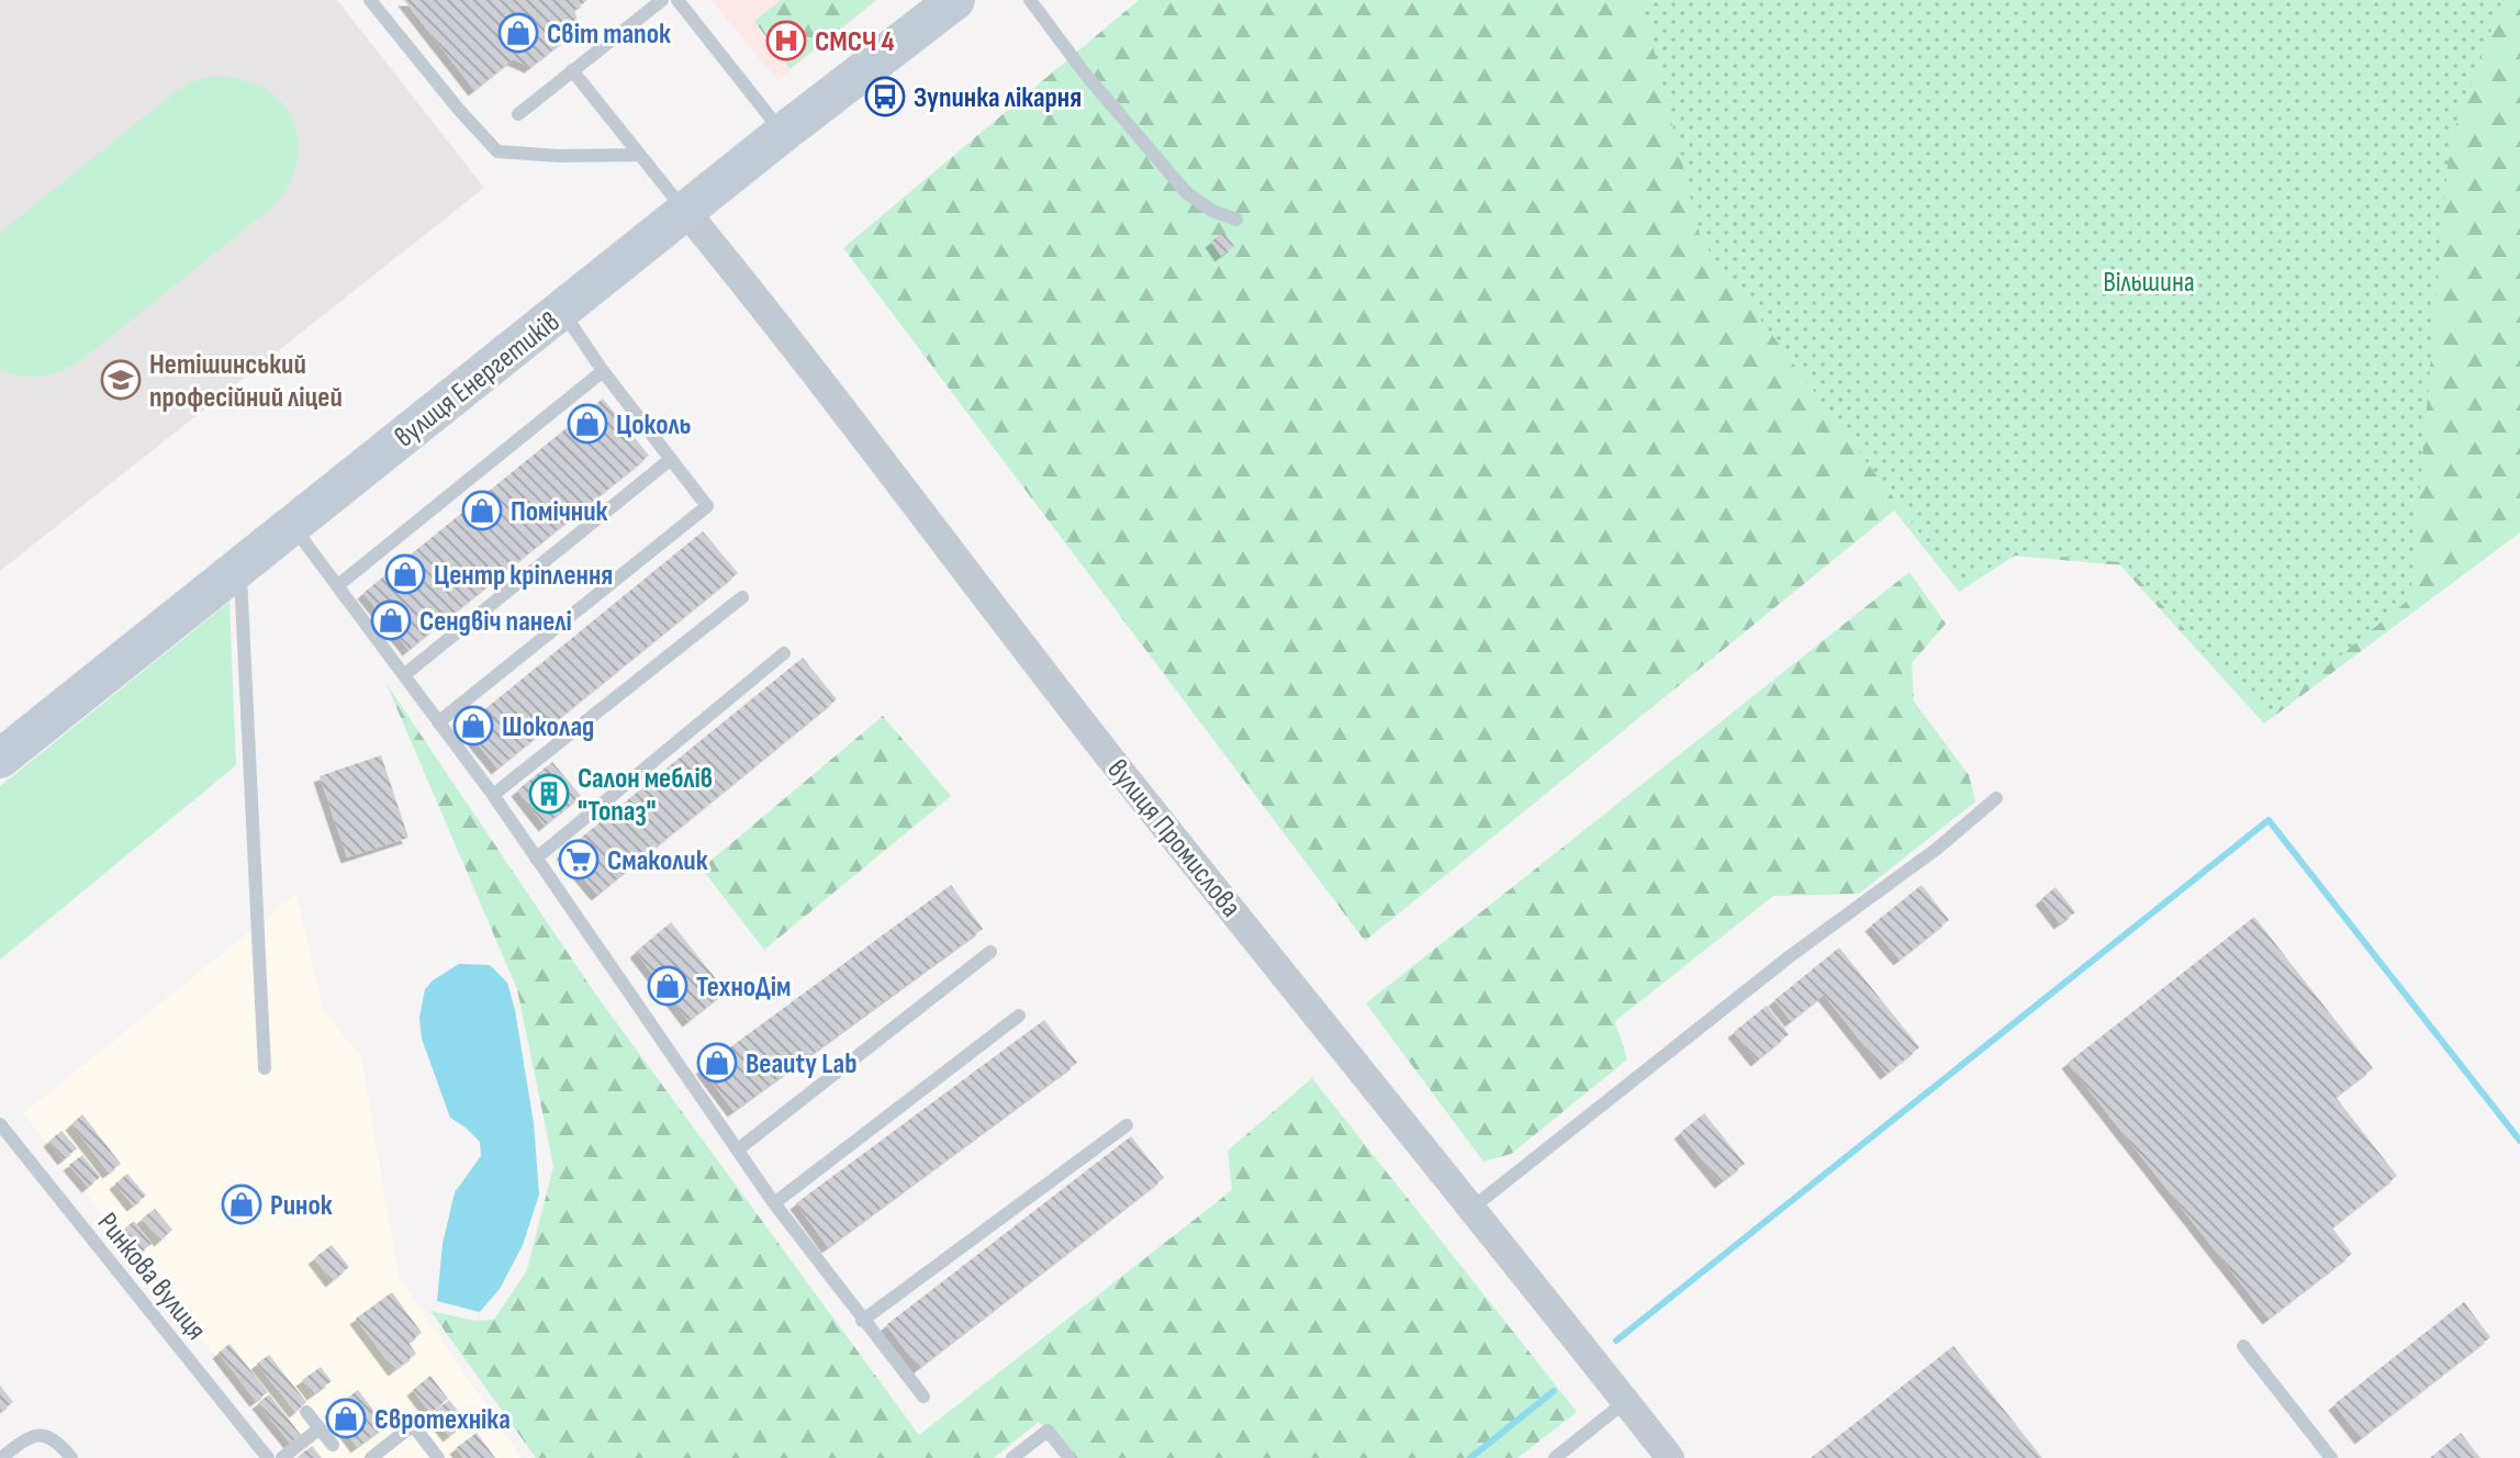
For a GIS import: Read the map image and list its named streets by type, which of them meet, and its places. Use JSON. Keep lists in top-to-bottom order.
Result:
{
  "streets": {
    "main road": ["вулиця Енергетиків"],
    "street": ["вулиця Промислова"],
    "lane": ["Ринкова вулиця"]
  },
  "crossings": [
    ["вулиця Енергетиків", "вулиця Промислова"]
  ],
  "parks": ["Вільшина"],
  "places": {
    "shop": [
      "Світ тапок",
      "Цоколь",
      "Помічник",
      "Центр кріплення",
      "Сендвіч панелі",
      "Шоколад",
      "ТехноДім",
      "Beauty Lab",
      "Ринок",
      "Євротехніка"
    ],
    "hospital": ["СМСЧ 4"],
    "bus stop": ["Зупинка лікарня"],
    "school or university": ["Нетішинський професійний ліцей"],
    "building": ["Салон меблів \"Топаз\""],
    "supermarket": ["Смаколик"]
  }
}
